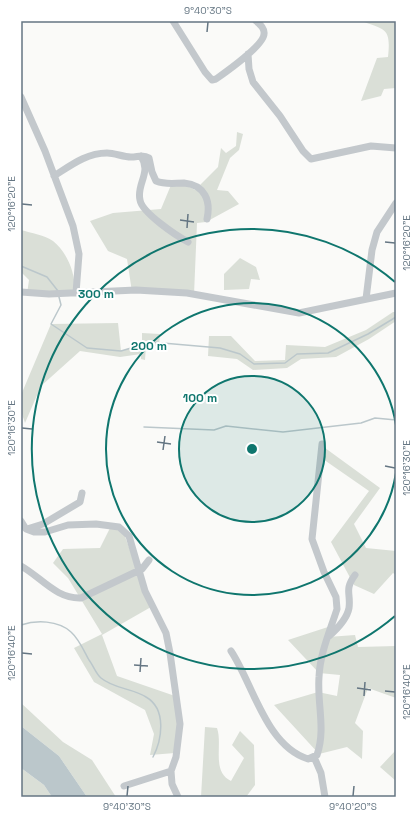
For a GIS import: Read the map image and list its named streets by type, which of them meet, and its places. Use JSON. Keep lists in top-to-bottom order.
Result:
{
  "coordinates": [
    "9°40'30\"S",
    "120°16'20\"E",
    "120°16'30\"E",
    "120°16'40\"E",
    "9°40'20\"S"
  ],
  "rings": ["300 m", "200 m", "100 m"]
}
